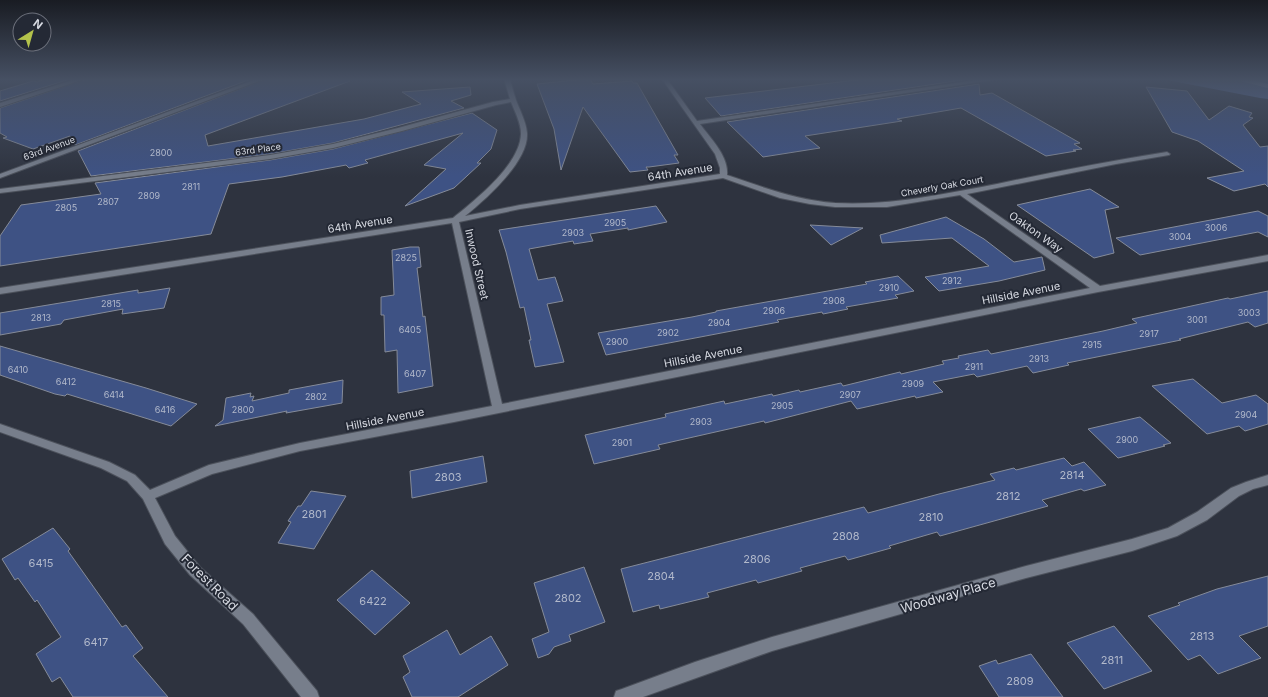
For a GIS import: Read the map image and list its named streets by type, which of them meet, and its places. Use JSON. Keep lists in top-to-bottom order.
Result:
{
  "streets": {
    "street": [
      "63rd Avenue",
      "63rd Place",
      "64th Avenue",
      "Cheverly Oak Court",
      "Oakton Way",
      "Inwood Street",
      "Hillside Avenue",
      "Forest Road",
      "Woodway Place"
    ]
  },
  "crossings": [
    ["64th Avenue", "Cheverly Oak Court"],
    ["64th Avenue", "Inwood Street"],
    ["Cheverly Oak Court", "Oakton Way"],
    ["Oakton Way", "Hillside Avenue"],
    ["Inwood Street", "Hillside Avenue"],
    ["Hillside Avenue", "Forest Road"]
  ],
  "house_numbers": [
    "2800",
    "2811",
    "2809",
    "2807",
    "2805",
    "2905",
    "3006",
    "2903",
    "3004",
    "2825",
    "2912",
    "2910",
    "2908",
    "2815",
    "2906",
    "3003",
    "2813",
    "3001",
    "2904",
    "6405",
    "2902",
    "2917",
    "2900",
    "2915",
    "2913",
    "2911",
    "6410",
    "6407",
    "6412",
    "2909",
    "6414",
    "2907",
    "2802",
    "2905",
    "6416",
    "2800",
    "2904",
    "2903",
    "2900",
    "2901",
    "2814",
    "2803",
    "2812",
    "2801",
    "2810",
    "2808",
    "2806",
    "6415",
    "2804",
    "2802",
    "6422",
    "2813",
    "6417",
    "2811",
    "2809"
  ],
  "north": "top right"
}
